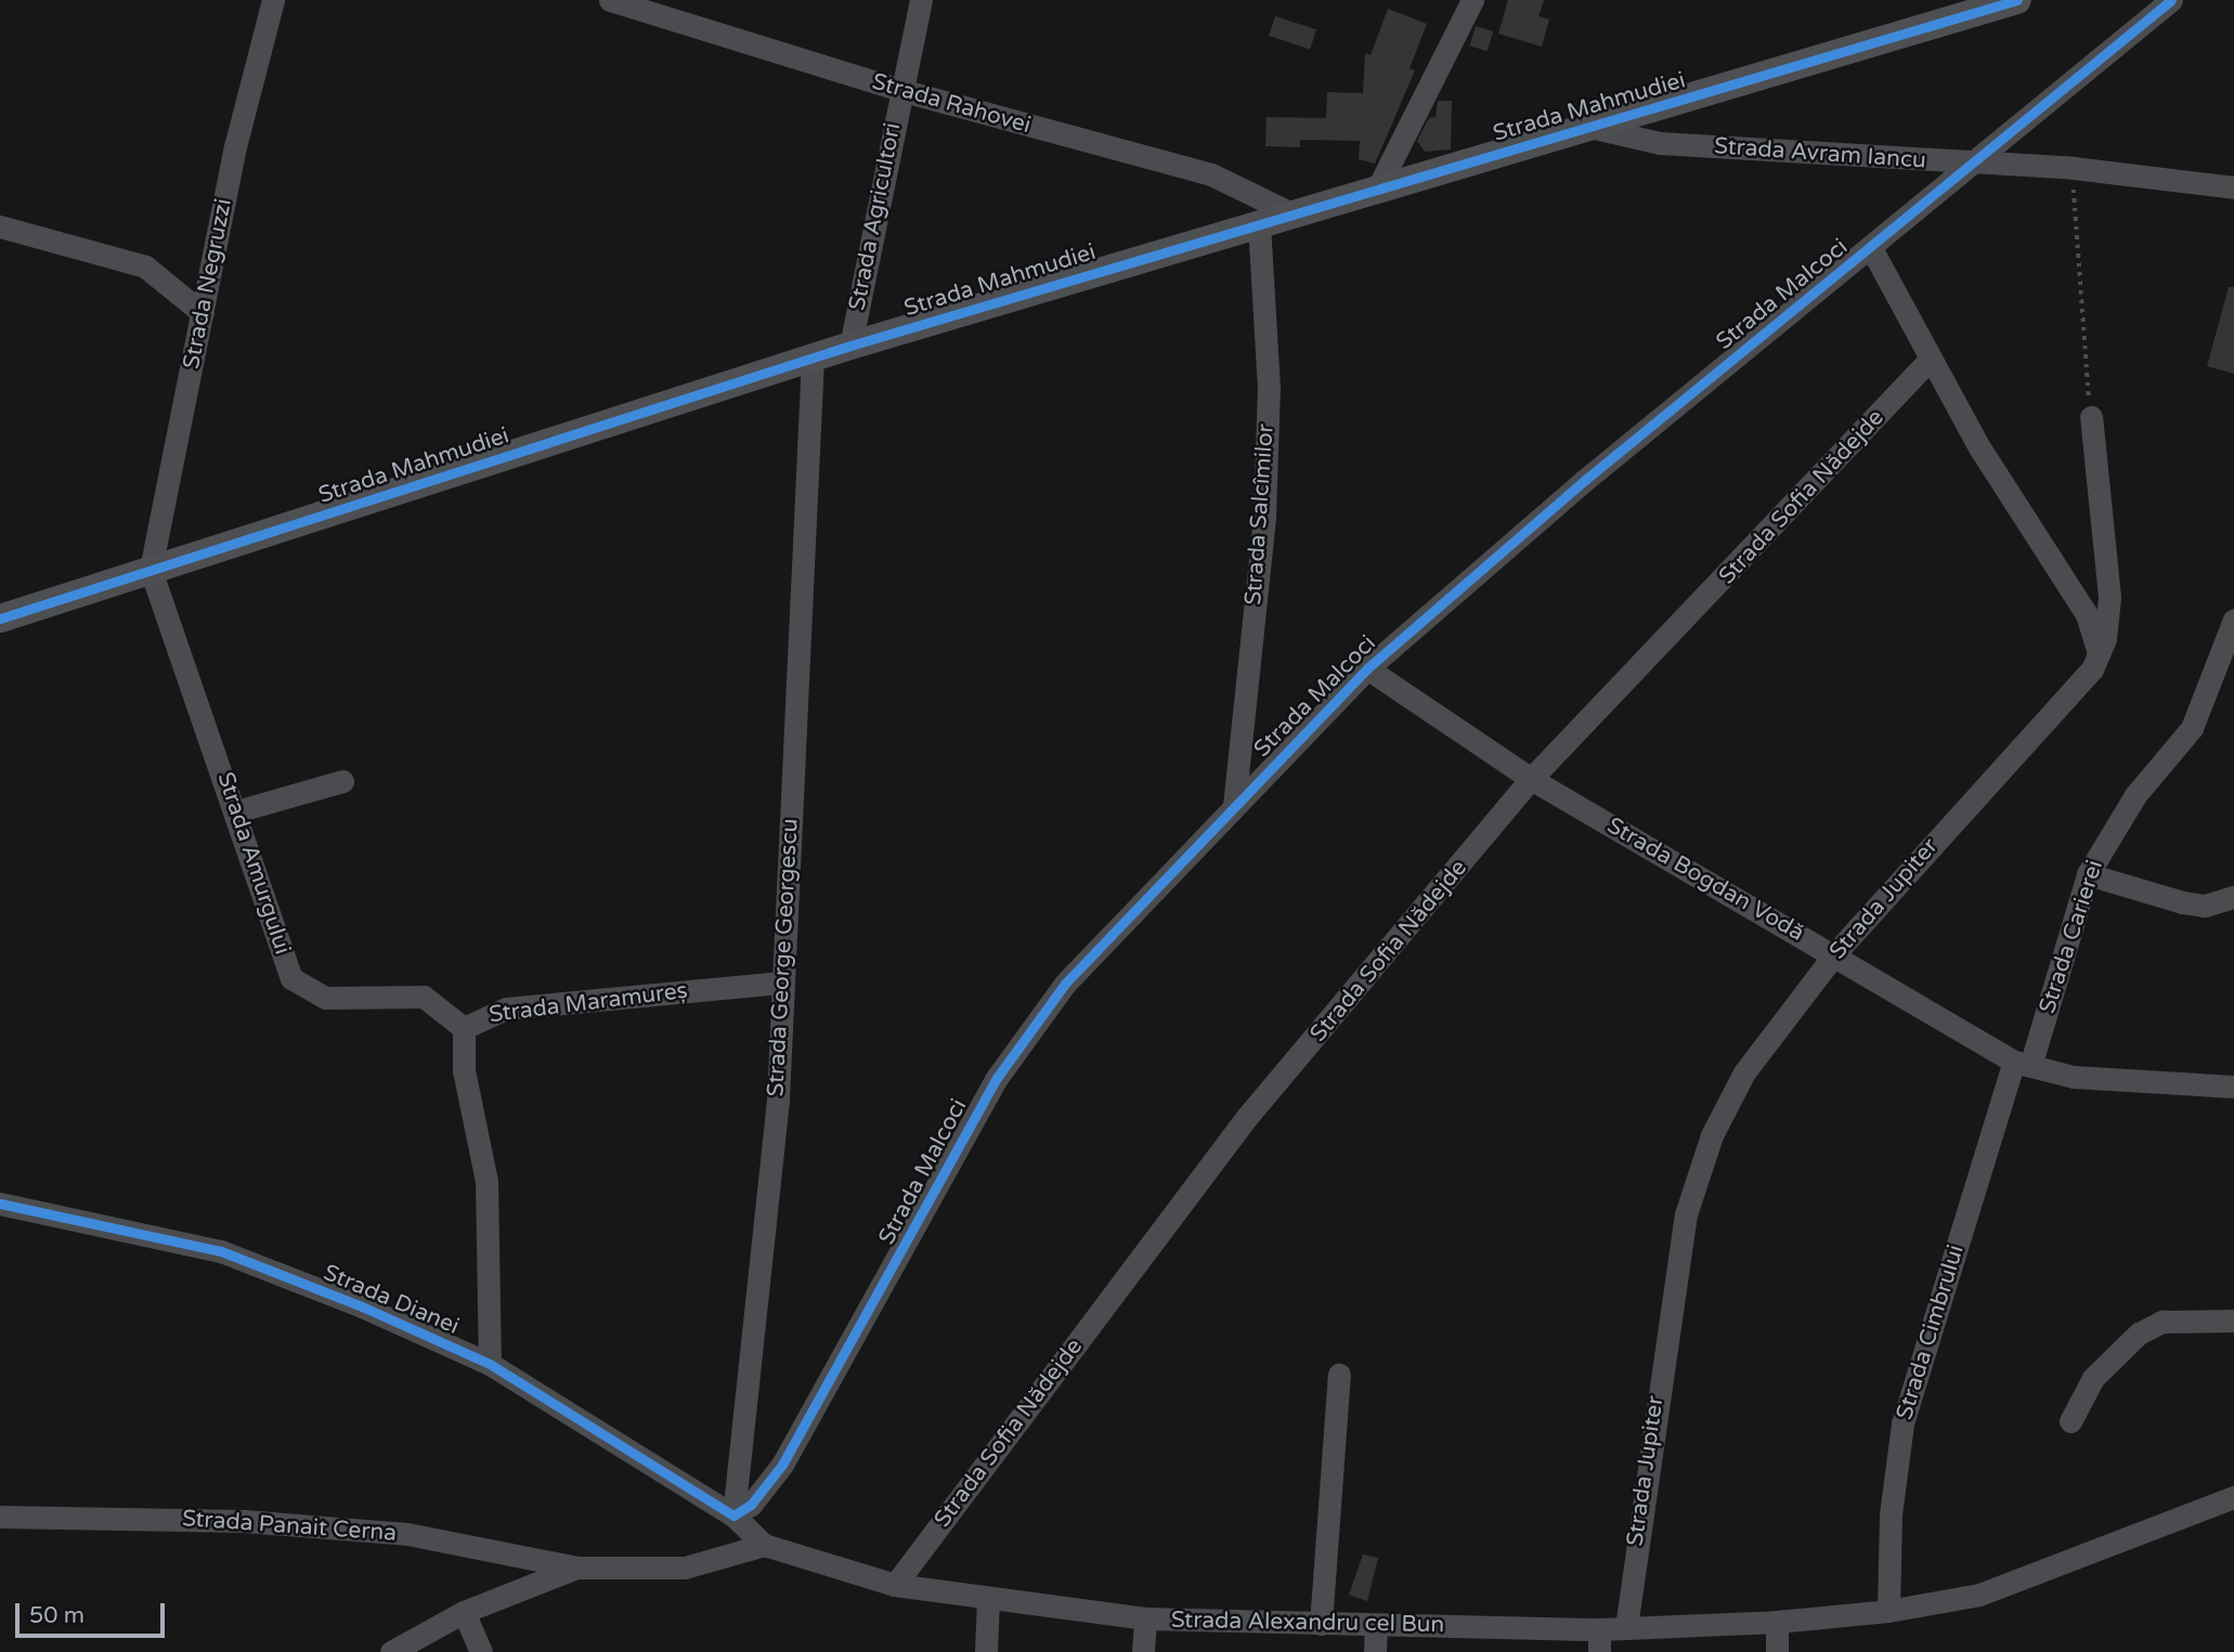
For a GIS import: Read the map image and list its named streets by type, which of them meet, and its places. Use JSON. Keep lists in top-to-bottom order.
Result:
{
  "streets": {
    "main road": ["Strada Mahmudiei"],
    "street": [
      "Strada Rahovei",
      "Strada Avram Iancu",
      "Strada Agricultori",
      "Strada Negruzzi",
      "Strada Malcoci",
      "Strada Sofia Nădejde",
      "Strada Salcîmilor",
      "Strada Amurgului",
      "Strada Bogdan Vodă",
      "Strada Jupiter",
      "Strada Carierei",
      "Strada George Georgescu",
      "Strada Maramureș",
      "Strada Dianei",
      "Strada Cimbrului",
      "Strada Panait Cerna",
      "Strada Alexandru cel Bun"
    ]
  },
  "crossings": [
    ["Strada Rahovei", "Strada Mahmudiei"],
    ["Strada Rahovei", "Strada Agricultori"],
    ["Strada Mahmudiei", "Strada Avram Iancu"],
    ["Strada Mahmudiei", "Strada Agricultori"],
    ["Strada Mahmudiei", "Strada Negruzzi"],
    ["Strada Mahmudiei", "Strada Salcîmilor"],
    ["Strada Mahmudiei", "Strada Amurgului"],
    ["Strada Mahmudiei", "Strada George Georgescu"],
    ["Strada Avram Iancu", "Strada Malcoci"],
    ["Strada Negruzzi", "Strada Amurgului"],
    ["Strada Malcoci", "Strada Salcîmilor"],
    ["Strada Malcoci", "Strada Bogdan Vodă"],
    ["Strada Malcoci", "Strada George Georgescu"],
    ["Strada Malcoci", "Strada Dianei"],
    ["Strada Sofia Nădejde", "Strada Bogdan Vodă"],
    ["Strada Sofia Nădejde", "Strada Alexandru cel Bun"],
    ["Strada Amurgului", "Strada Maramureș"],
    ["Strada Bogdan Vodă", "Strada Jupiter"],
    ["Strada Bogdan Vodă", "Strada Carierei"],
    ["Strada Bogdan Vodă", "Strada Cimbrului"],
    ["Strada Jupiter", "Strada Alexandru cel Bun"],
    ["Strada Carierei", "Strada Cimbrului"],
    ["Strada George Georgescu", "Strada Maramureș"],
    ["Strada George Georgescu", "Strada Dianei"],
    ["Strada Maramureș", "Strada Dianei"],
    ["Strada Cimbrului", "Strada Alexandru cel Bun"]
  ],
  "scale_bar": "50 m"
}
